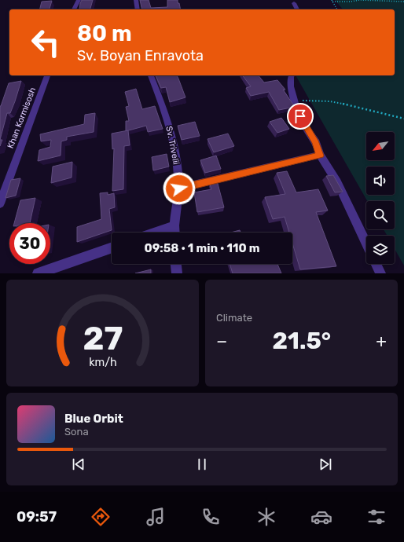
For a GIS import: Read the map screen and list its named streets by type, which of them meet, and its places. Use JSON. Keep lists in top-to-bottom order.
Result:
{
  "streets": {
    "street": ["Khan Kormisosh", "Sv. Trivelii"]
  },
  "north": "bottom left",
  "page": {
    "turn": ["80 m", "Sv. Boyan Enravota"],
    "limit": "30",
    "trip": "09:58 · 1 min · 110 m",
    "tile": "Climate",
    "heat": ["−", "21.5°", "+"],
    "song": ["Blue Orbit", "Sona"],
    "tabs": "09:57",
    "gauge": ["27", "km/h"]
  }
}
